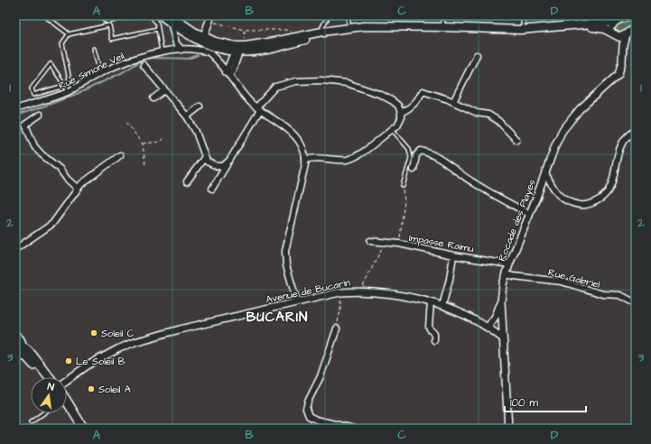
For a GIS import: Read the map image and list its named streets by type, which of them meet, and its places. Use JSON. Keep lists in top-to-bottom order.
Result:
{
  "streets": {
    "street": [
      "Rue Simone Veil",
      "Rocade des Playes",
      "Impasse Raimu",
      "Rue Gabriel",
      "Avenue de Bucarin"
    ]
  },
  "crossings": [
    ["Rocade des Playes", "Impasse Raimu"],
    ["Rocade des Playes", "Rue Gabriel"],
    ["Rocade des Playes", "Avenue de Bucarin"]
  ],
  "districts": ["BUCARIN"],
  "places": ["Soleil C", "Le Soleil B", "Soleil A"],
  "scale_bar": "100 m",
  "north": "top",
  "grid": {
    "columns": [
      "A",
      "B",
      "C",
      "D"
    ],
    "rows": ["1", "2", "3"]
  }
}
